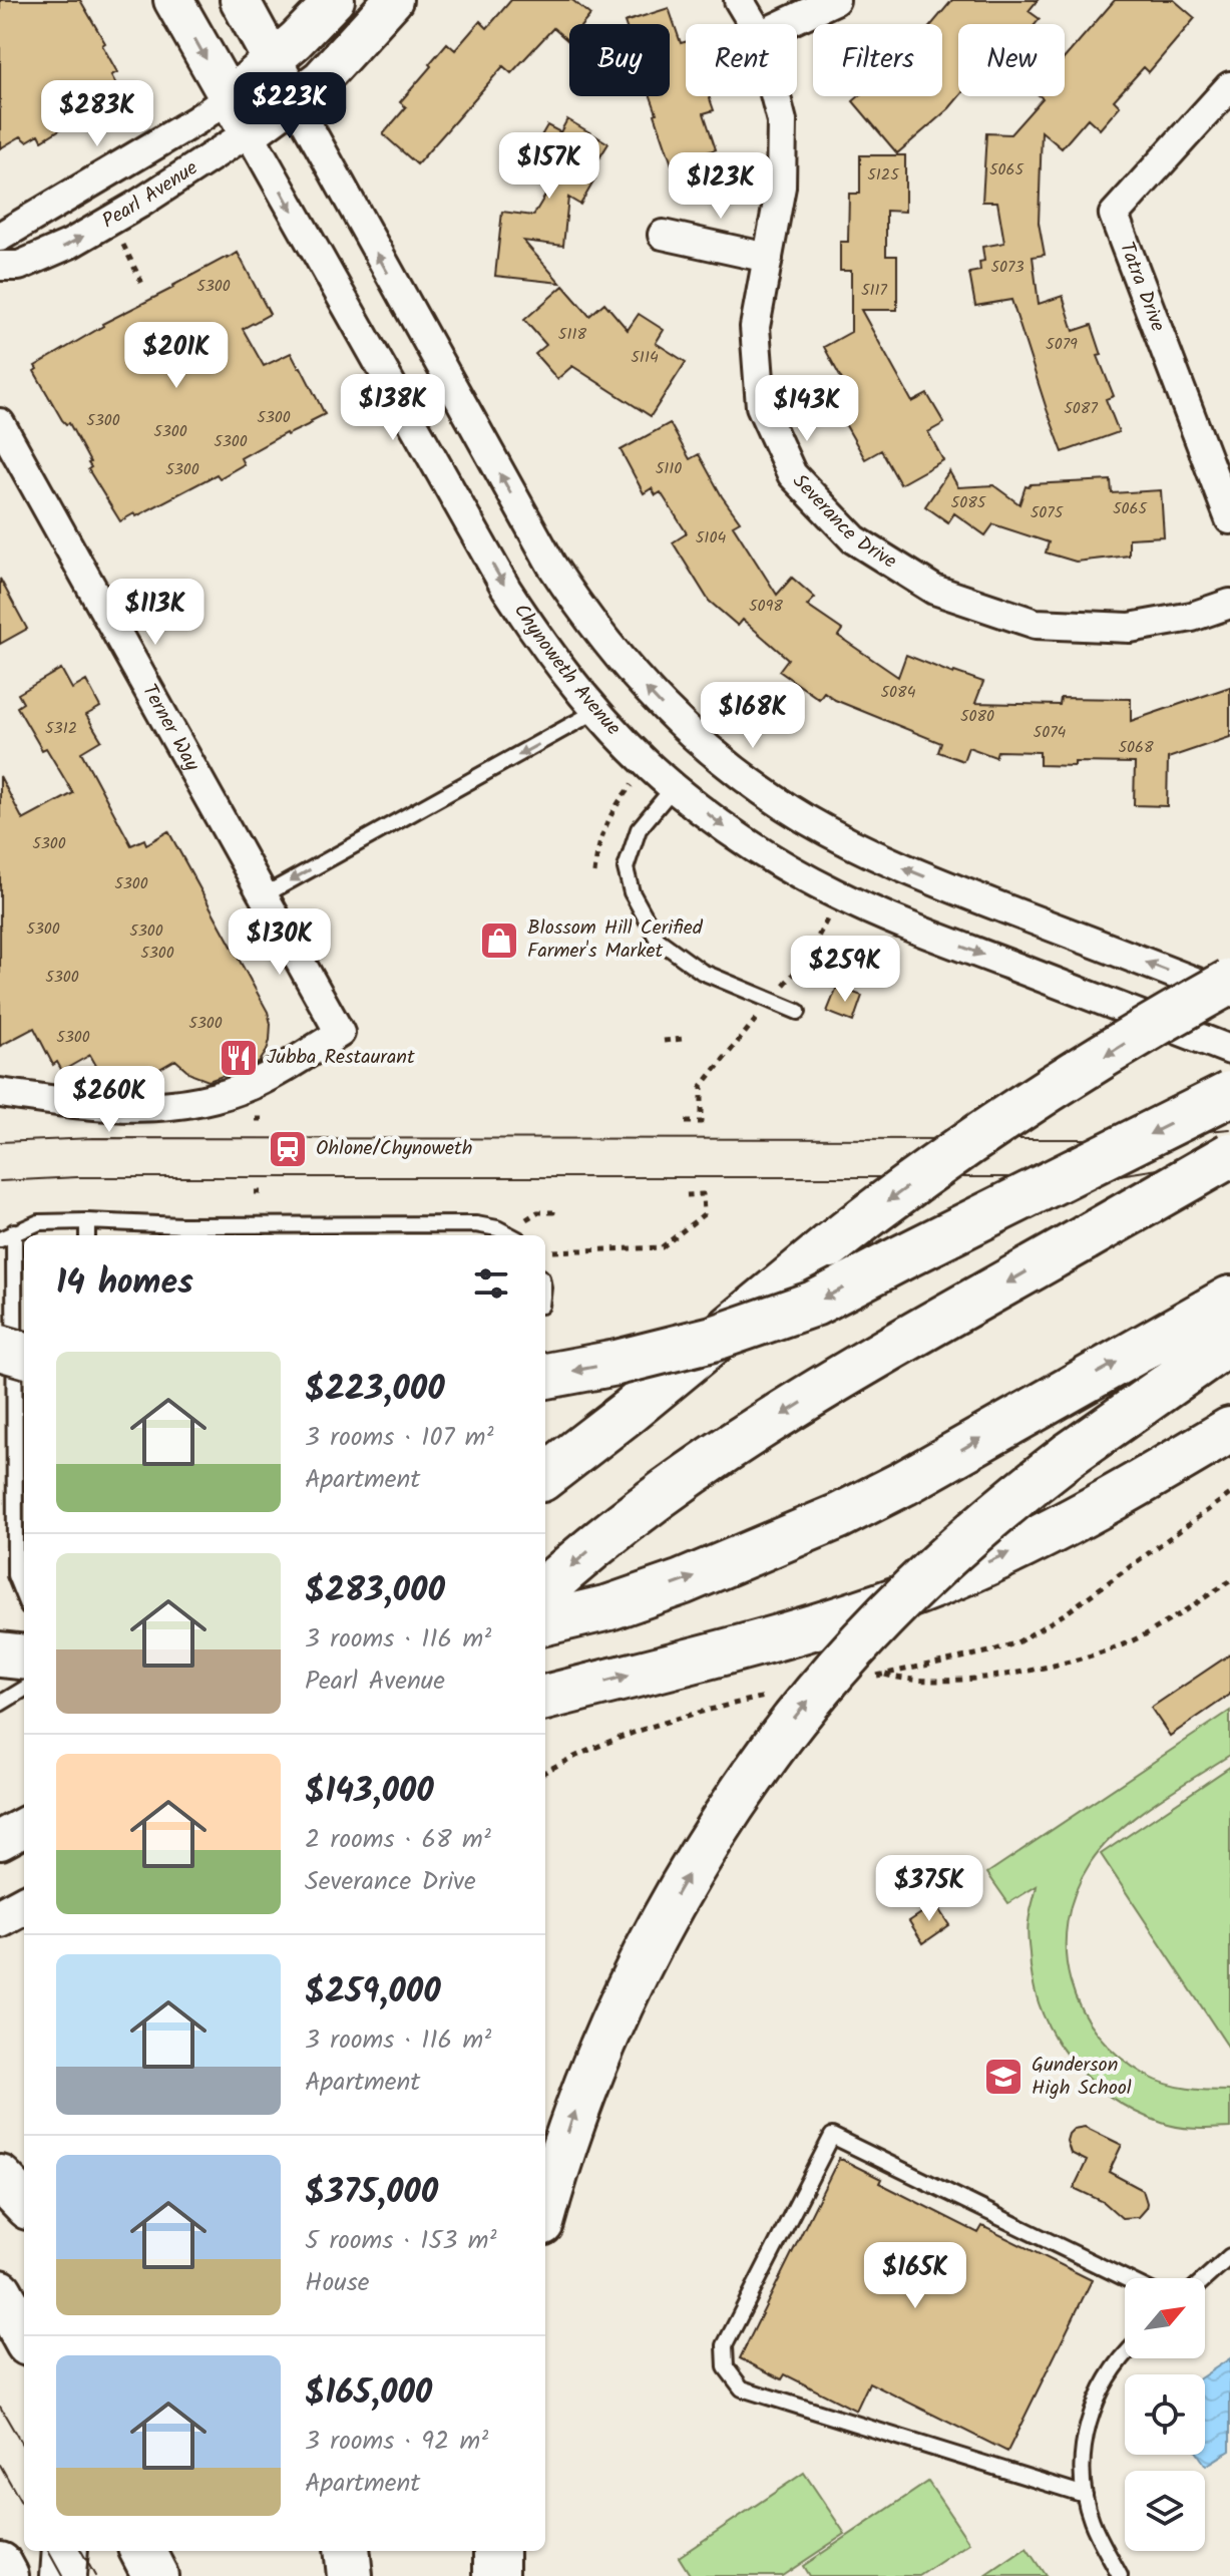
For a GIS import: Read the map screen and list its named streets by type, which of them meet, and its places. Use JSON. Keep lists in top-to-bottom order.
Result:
{
  "streets": {
    "street": [
      "Pearl Avenue",
      "Tatra Drive",
      "Severance Drive",
      "Chynoweth Avenue",
      "Terner Way"
    ]
  },
  "crossings": [
    ["Pearl Avenue", "Chynoweth Avenue"]
  ],
  "places": {
    "shop": ["Blossom Hill Cerified Farmer's Market"],
    "restaurant": ["Jubba Restaurant"],
    "station": ["Ohlone/Chynoweth"],
    "school or university": ["Gunderson High School"]
  },
  "house_numbers": [
    "5065",
    "5125",
    "5073",
    "5300",
    "5117",
    "5118",
    "5079",
    "5114",
    "5087",
    "5300",
    "5300",
    "5300",
    "5300",
    "5110",
    "5300",
    "5085",
    "5065",
    "5075",
    "5104",
    "5098",
    "5084",
    "5080",
    "5312",
    "5074",
    "5068",
    "5300",
    "5300",
    "5300",
    "5300",
    "5300",
    "5300",
    "5300",
    "5300"
  ],
  "north": "top right",
  "page": {
    "chip": [
      "Buy",
      "Rent",
      "Filters",
      "New"
    ],
    "price": [
      "$223K",
      "$283K",
      "$157K",
      "$123K",
      "$201K",
      "$138K",
      "$143K",
      "$113K",
      "$168K",
      "$130K",
      "$259K",
      "$260K",
      "$375K",
      "$165K"
    ],
    "heading": "14 homes",
    "list": [
      {
        "name": "$223,000",
        "note": "3 rooms · 107 m² · Apartment"
      },
      {
        "name": "$283,000",
        "note": "3 rooms · 116 m² · Pearl Avenue"
      },
      {
        "name": "$143,000",
        "note": "2 rooms · 68 m² · Severance Drive"
      },
      {
        "name": "$259,000",
        "note": "3 rooms · 116 m² · Apartment"
      },
      {
        "name": "$375,000",
        "note": "5 rooms · 153 m² · House"
      },
      {
        "name": "$165,000",
        "note": "3 rooms · 92 m² · Apartment"
      }
    ]
  }
}
